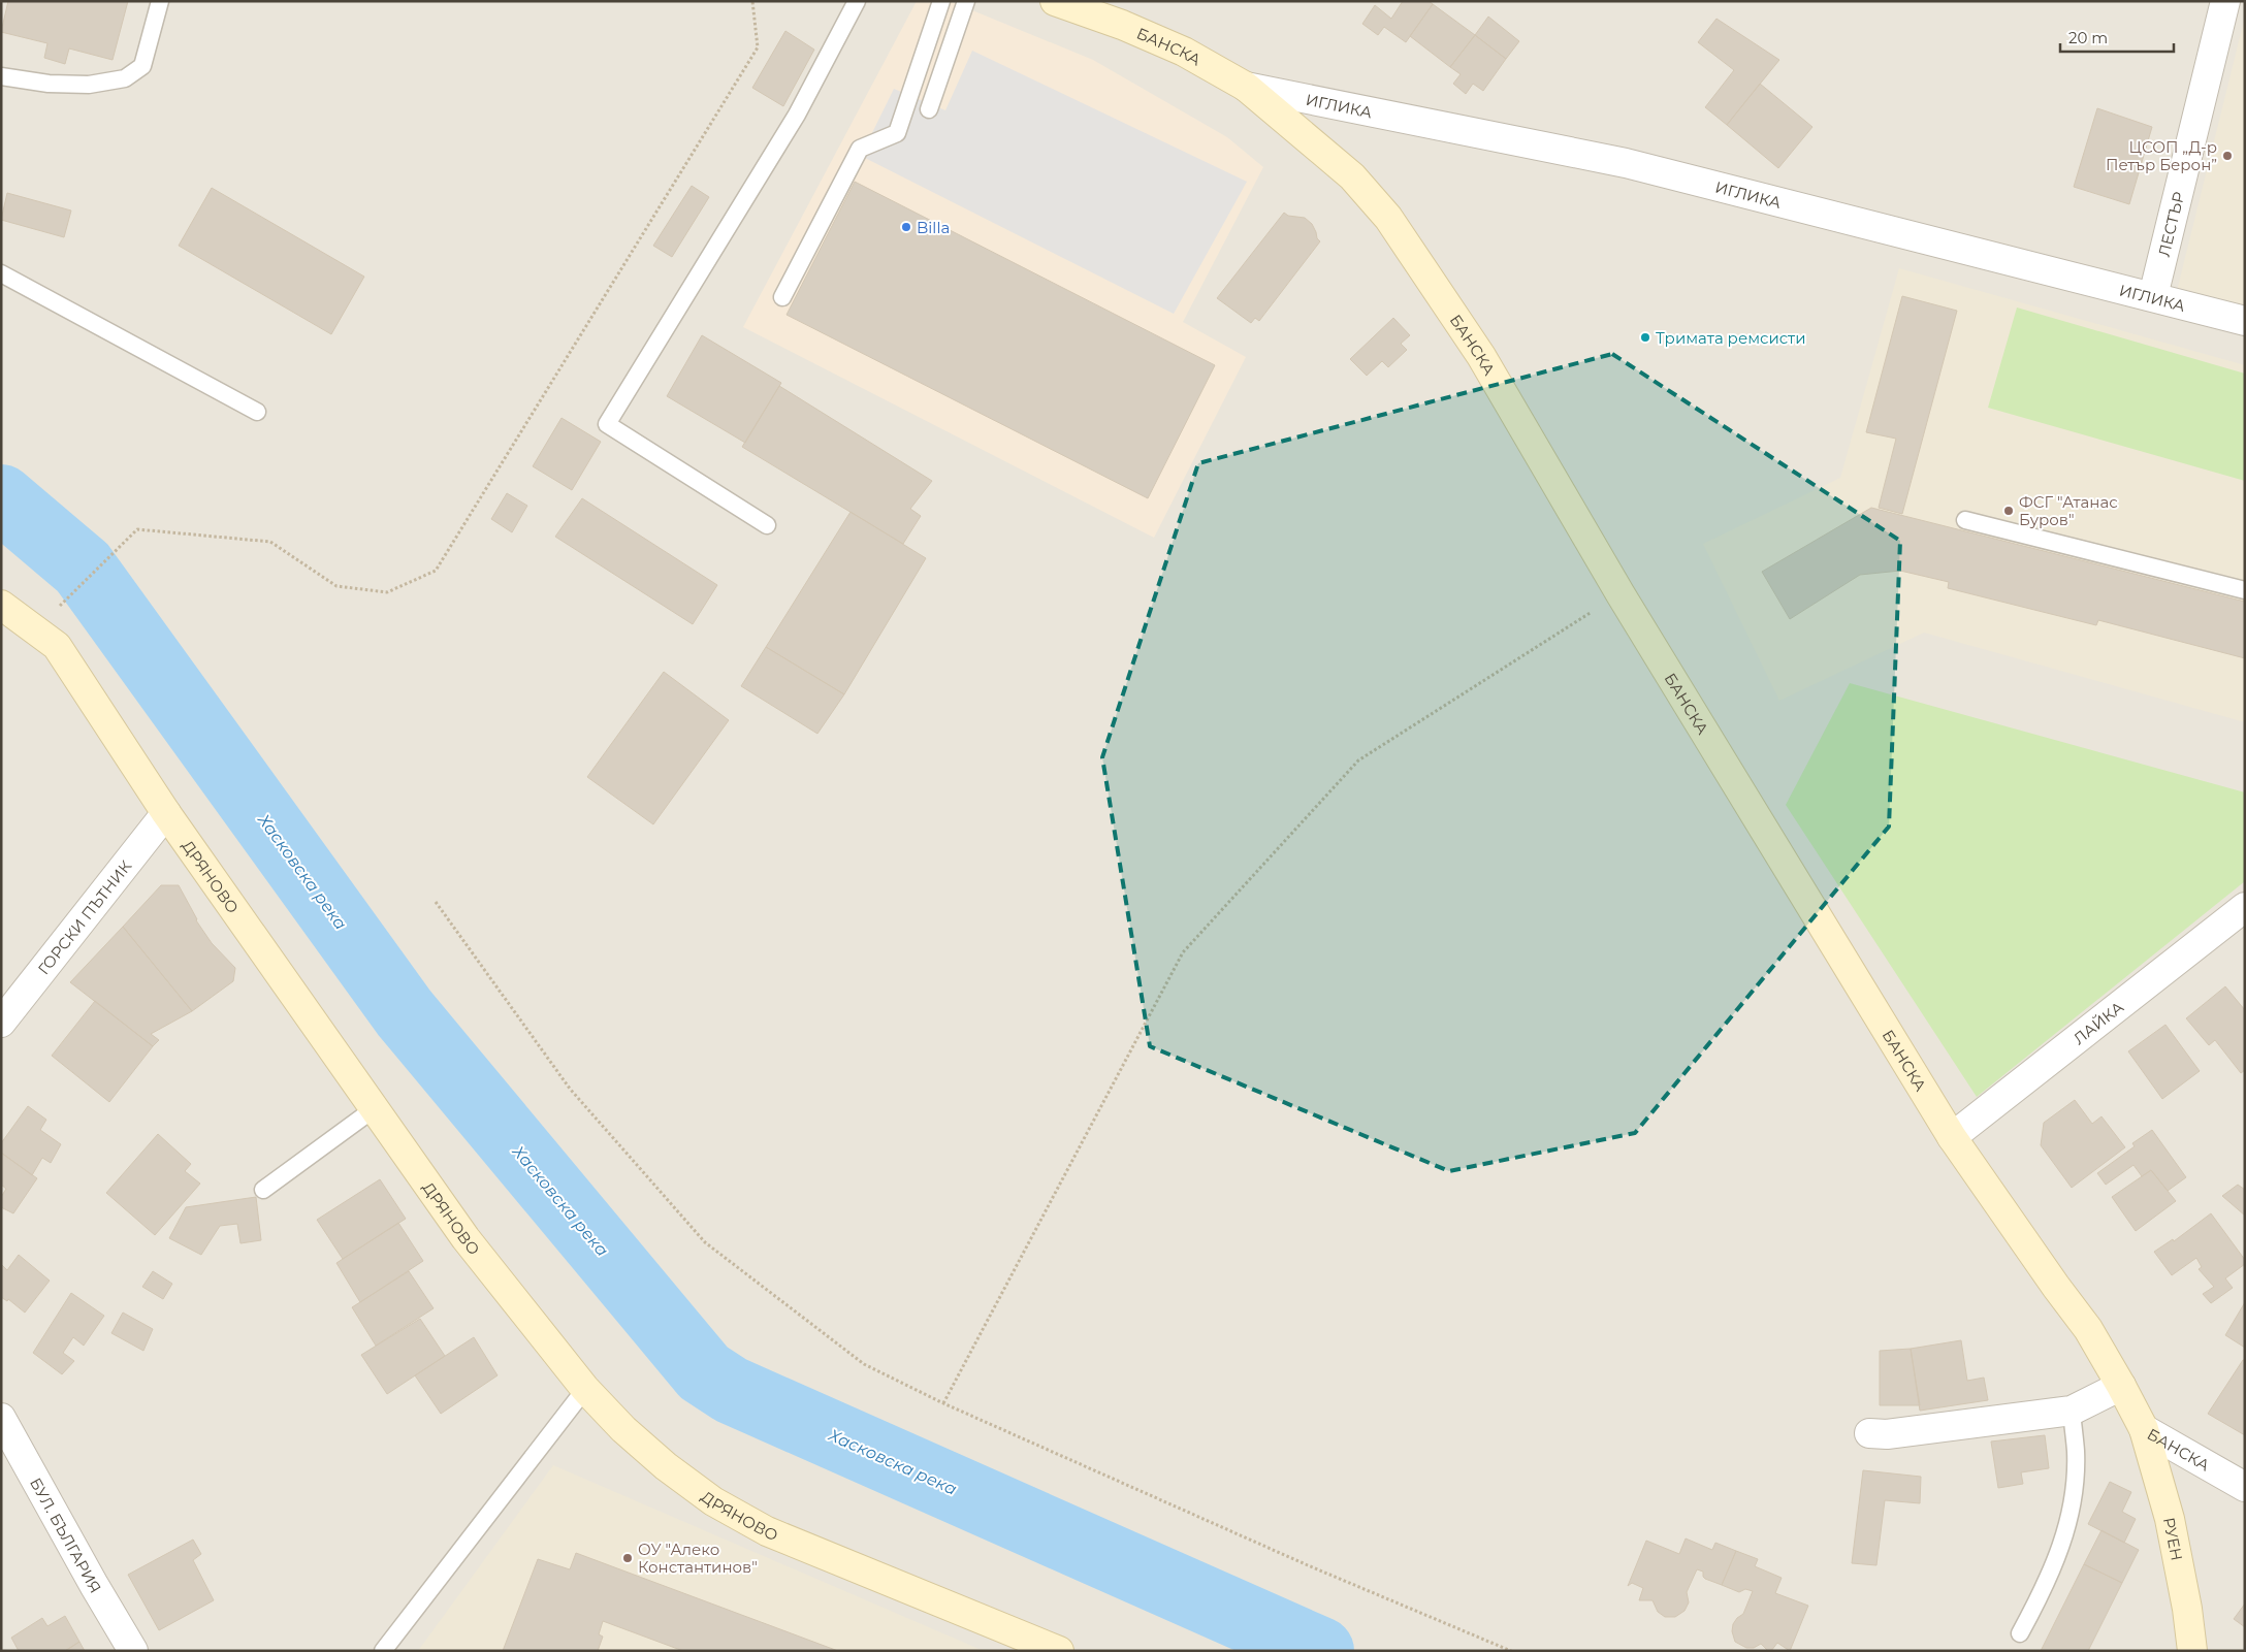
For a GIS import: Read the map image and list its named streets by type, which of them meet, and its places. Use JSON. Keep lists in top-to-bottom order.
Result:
{
  "streets": {
    "street": [
      "БАНСКА",
      "ИГЛИКА",
      "ЛЕСТЪР",
      "ДРЯНОВО",
      "ГОРСКИ ПЪТНИК",
      "ЛАЙКА",
      "БУЛ. БЪЛГАРИЯ",
      "РУЕН"
    ]
  },
  "crossings": [
    ["БАНСКА", "ИГЛИКА"],
    ["БАНСКА", "ЛАЙКА"],
    ["БАНСКА", "РУЕН"],
    ["ИГЛИКА", "ЛЕСТЪР"],
    ["ДРЯНОВО", "ГОРСКИ ПЪТНИК"]
  ],
  "water": ["Хасковска река"],
  "places": [
    "ЦСОП „Д-р Петър Берон”",
    "Billa",
    "Тримата ремсисти",
    "ФСГ \"Атанас Буров\"",
    "ОУ \"Алеко Константинов\""
  ],
  "scale_bar": "20 m"
}
